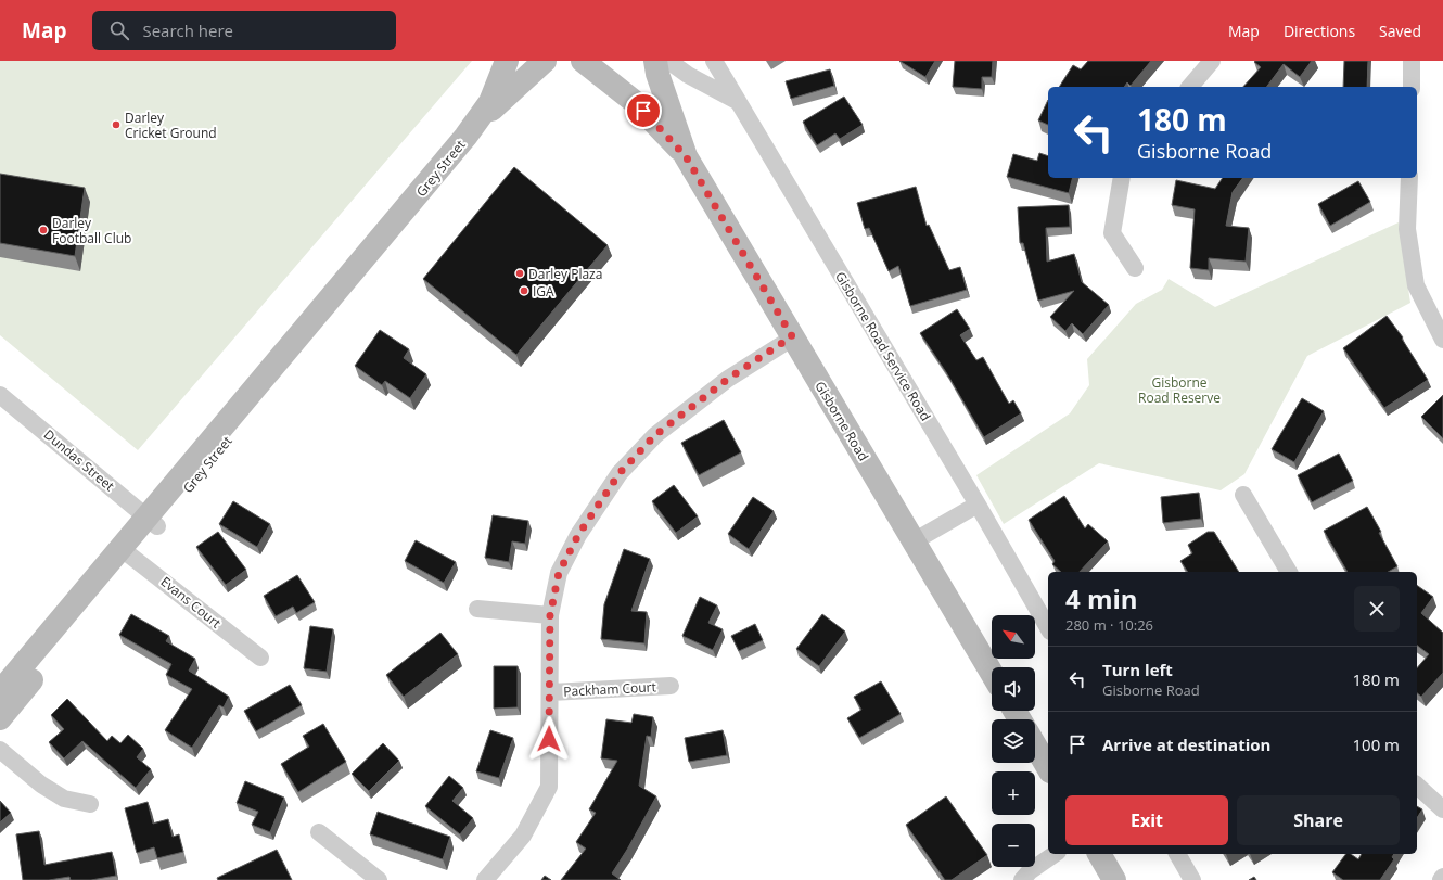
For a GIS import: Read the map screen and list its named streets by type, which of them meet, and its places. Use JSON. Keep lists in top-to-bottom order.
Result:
{
  "streets": {
    "street": [
      "Grey Street",
      "Gisborne Road Service Road",
      "Gisborne Road",
      "Dundas Street",
      "Evans Court",
      "Packham Court"
    ]
  },
  "crossings": [
    ["Grey Street", "Dundas Street"],
    ["Grey Street", "Evans Court"]
  ],
  "parks": ["Gisborne Road Reserve"],
  "places": [
    "Darley Cricket Ground",
    "Darley Football Club",
    "Darley Plaza",
    "IGA"
  ],
  "north": "top left",
  "page": {
    "header": "Map",
    "search": "Search here",
    "nav": ["Map", "Directions", "Saved"],
    "turn": ["180 m", "Gisborne Road"],
    "heading": ["4 min", "280 m · 10:26"],
    "map_buttons": ["+", "−"],
    "list": [
      {
        "name": "Turn left",
        "note": "Gisborne Road",
        "value": "180 m"
      },
      {
        "name": "Arrive at destination",
        "value": "100 m"
      }
    ],
    "buttons": ["Exit", "Share"]
  }
}
